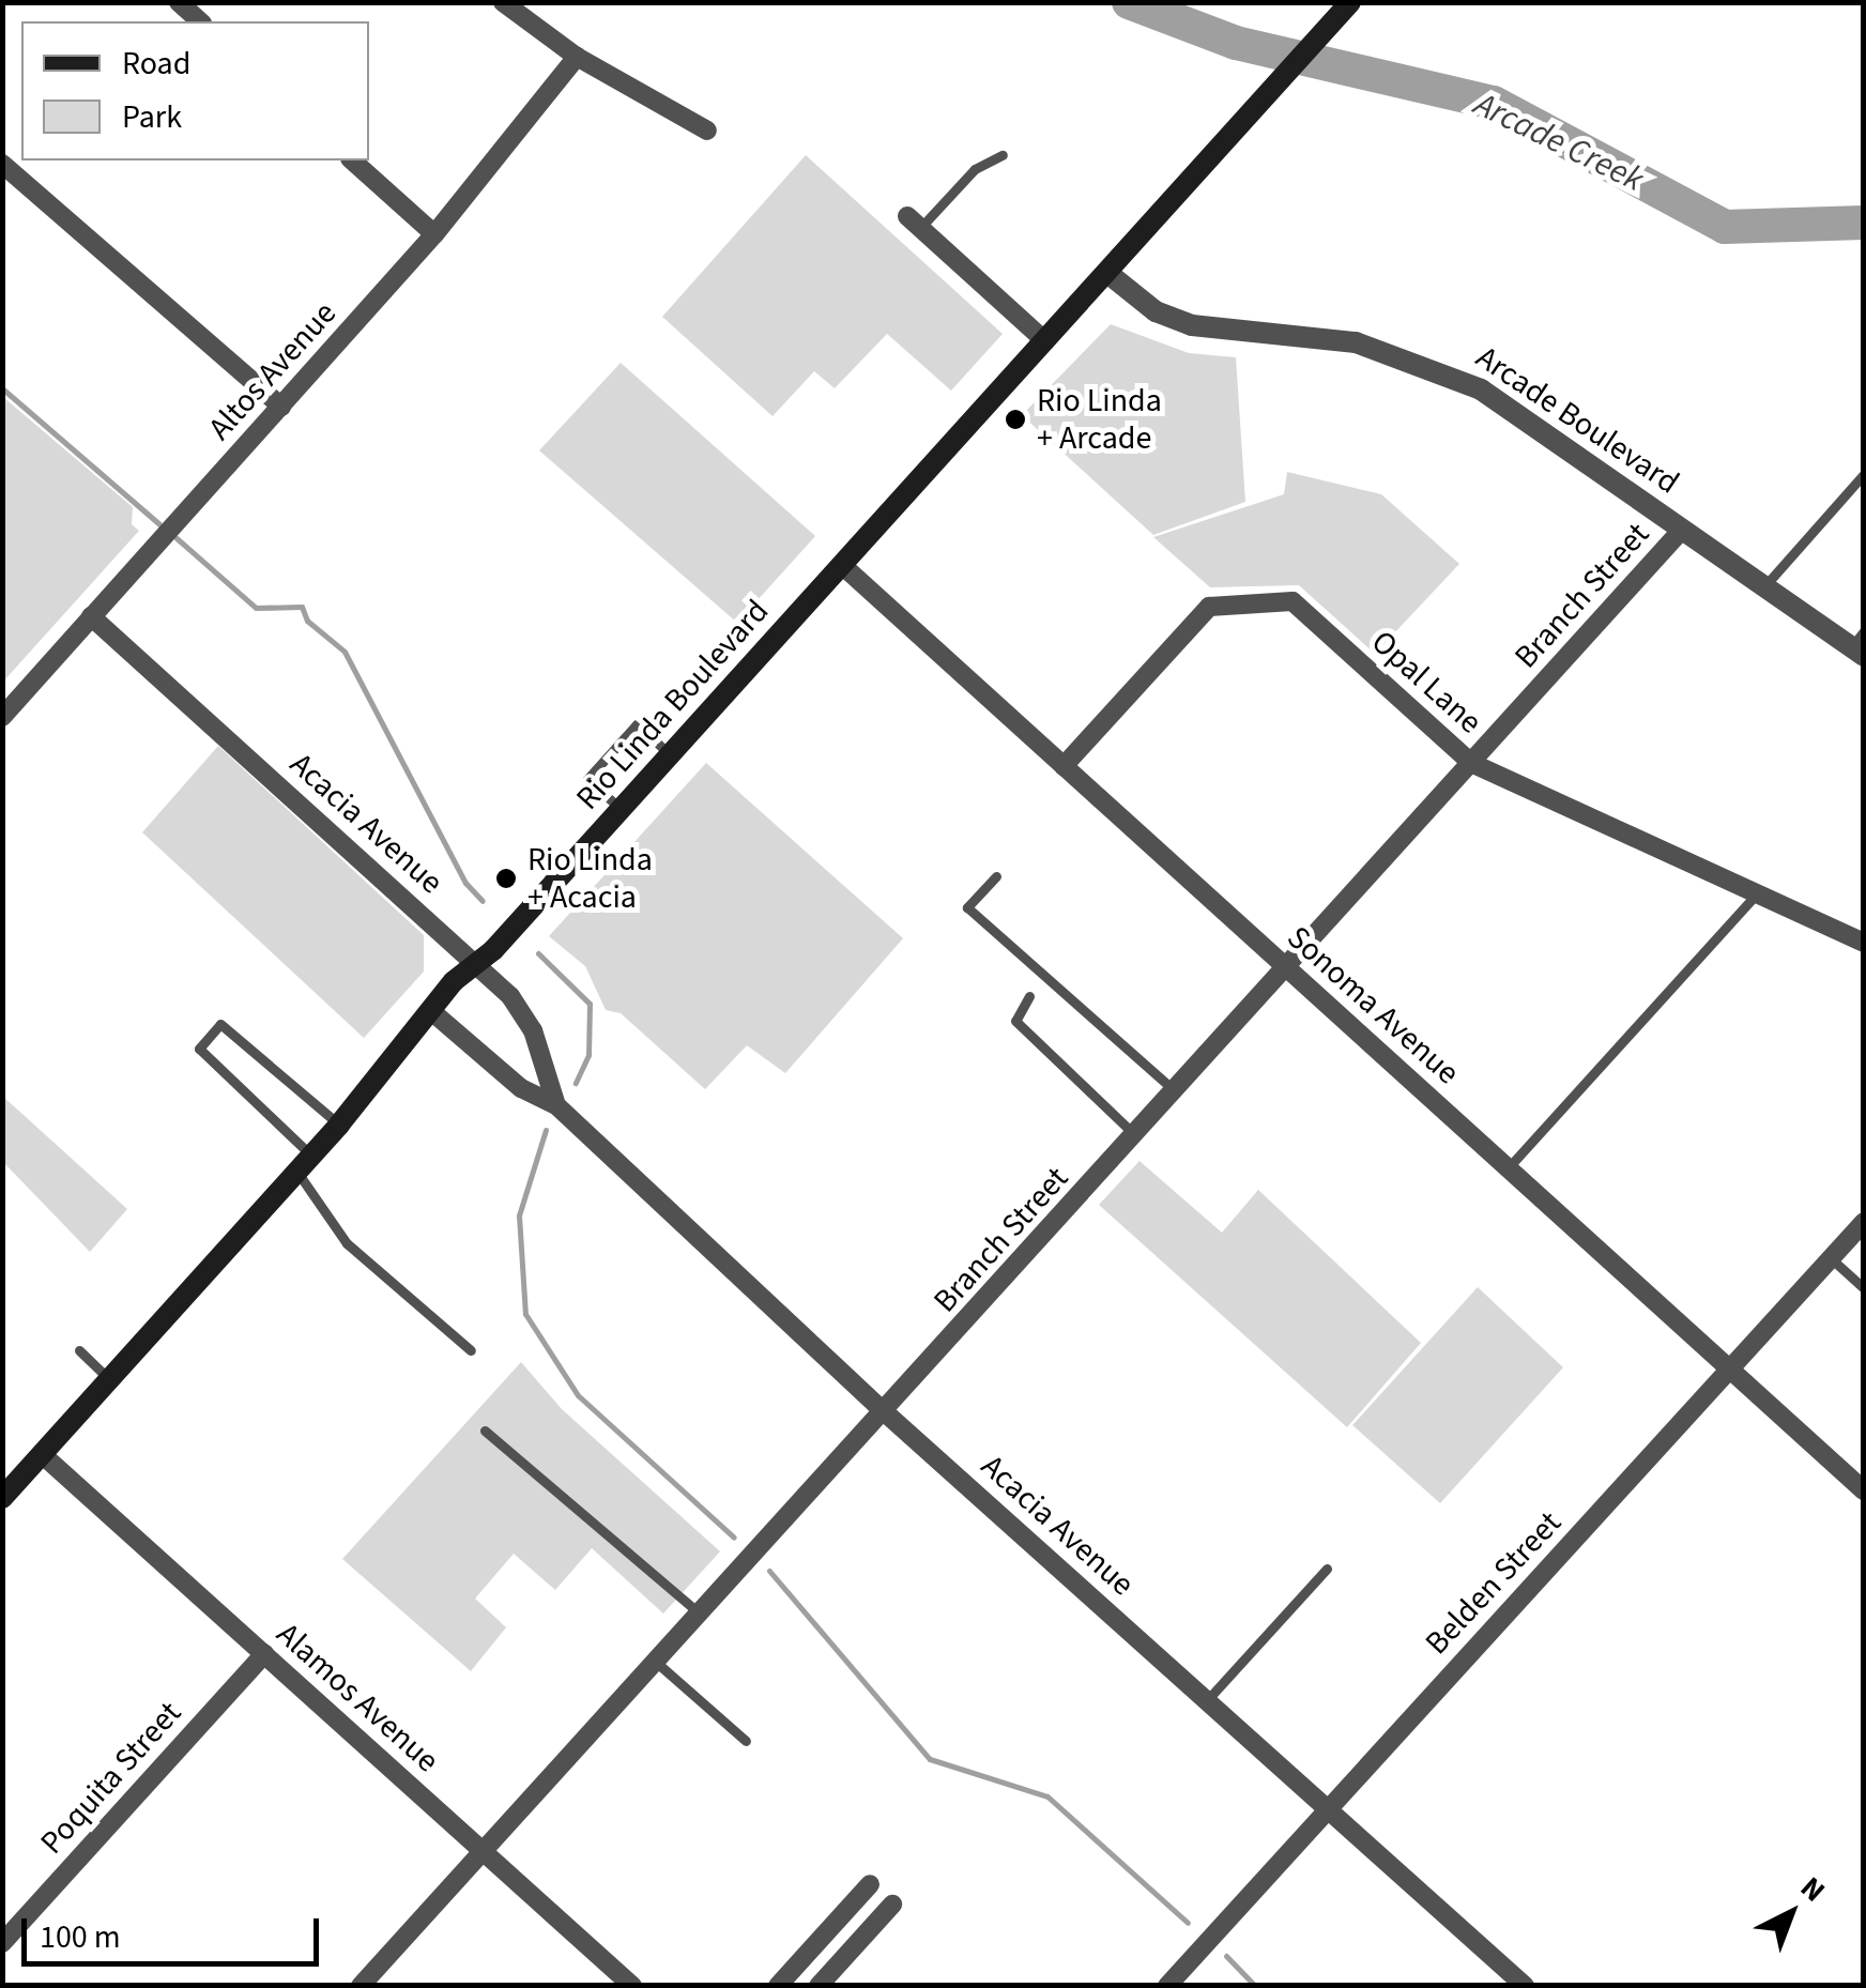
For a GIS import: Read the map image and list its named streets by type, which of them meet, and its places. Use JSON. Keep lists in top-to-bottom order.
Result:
{
  "streets": {
    "main road": ["Rio Linda Boulevard"],
    "street": [
      "Altos Avenue",
      "Arcade Boulevard",
      "Branch Street",
      "Opal Lane",
      "Acacia Avenue",
      "Sonoma Avenue",
      "Belden Street",
      "Alamos Avenue",
      "Poquita Street"
    ]
  },
  "crossings": [
    ["Altos Avenue", "Acacia Avenue"],
    ["Arcade Boulevard", "Branch Street"],
    ["Arcade Boulevard", "Rio Linda Boulevard"],
    ["Branch Street", "Opal Lane"],
    ["Branch Street", "Acacia Avenue"],
    ["Branch Street", "Sonoma Avenue"],
    ["Branch Street", "Alamos Avenue"],
    ["Opal Lane", "Sonoma Avenue"],
    ["Rio Linda Boulevard", "Acacia Avenue"],
    ["Rio Linda Boulevard", "Sonoma Avenue"],
    ["Rio Linda Boulevard", "Alamos Avenue"],
    ["Acacia Avenue", "Belden Street"],
    ["Sonoma Avenue", "Belden Street"],
    ["Alamos Avenue", "Poquita Street"]
  ],
  "water": ["Arcade Creek"],
  "places": ["Rio Linda + Arcade", "Rio Linda + Acacia"],
  "legend": ["Road", "Park"],
  "scale_bar": "100 m",
  "north": "top right"
}
